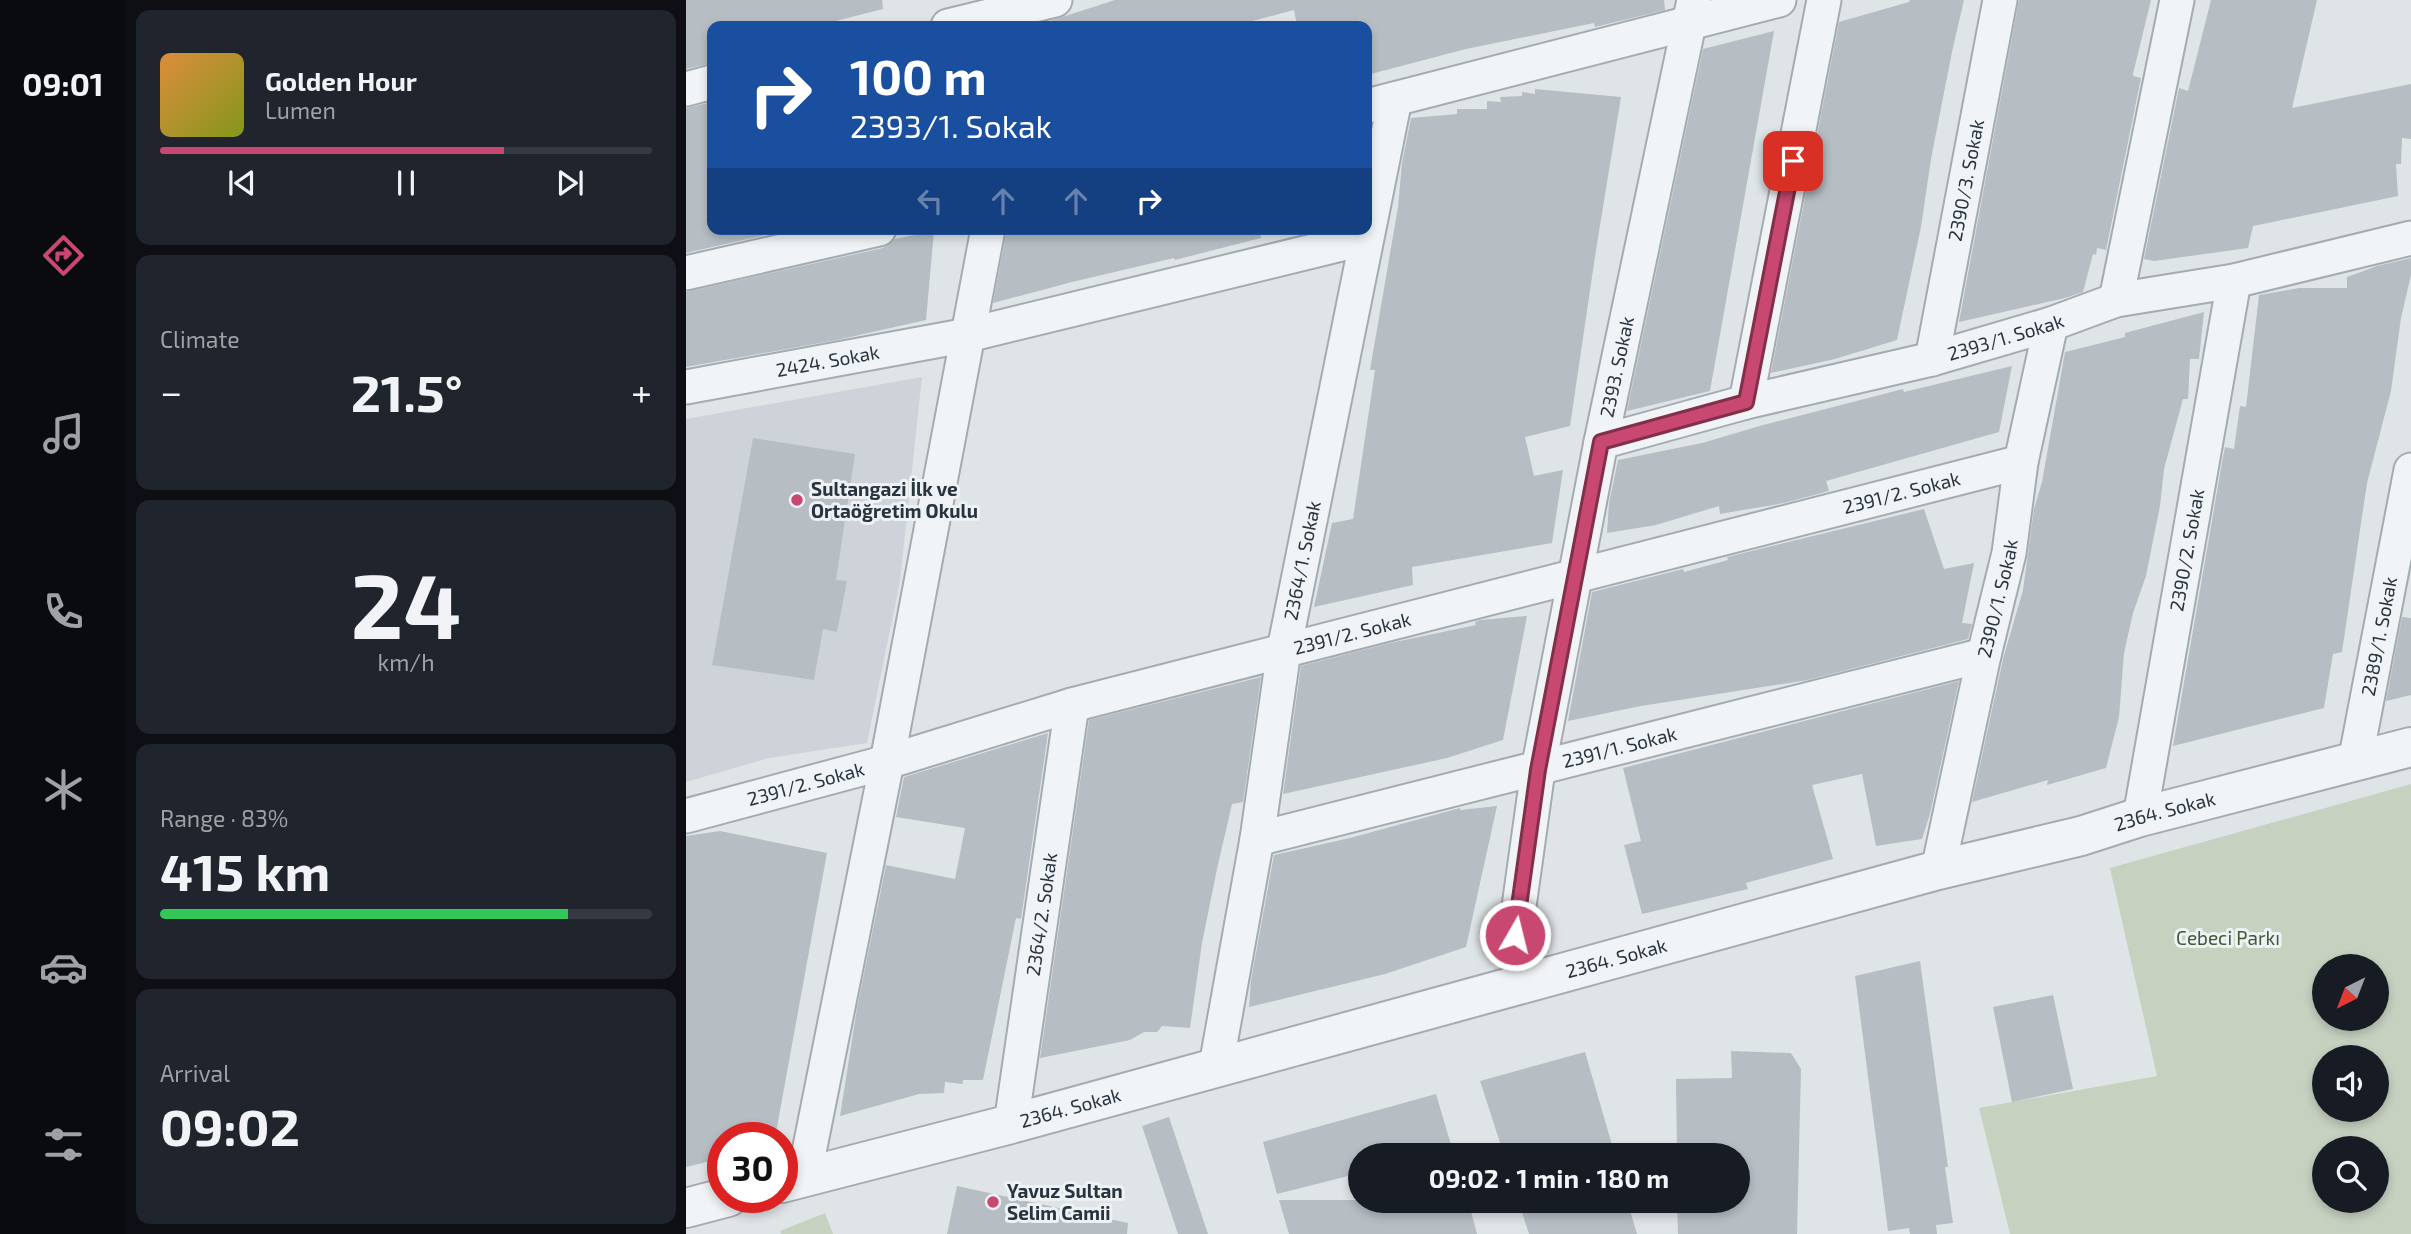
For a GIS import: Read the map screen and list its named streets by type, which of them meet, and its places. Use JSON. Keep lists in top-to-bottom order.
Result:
{
  "streets": {
    "street": [
      "2390/3. Sokak",
      "2393/1. Sokak",
      "2424. Sokak",
      "2393. Sokak",
      "2391/2. Sokak",
      "2390/2. Sokak",
      "2364/1. Sokak",
      "2390/1. Sokak",
      "2389/1. Sokak",
      "2391/1. Sokak",
      "2364. Sokak",
      "2364/2. Sokak"
    ]
  },
  "crossings": [
    ["2390/3. Sokak", "2393/1. Sokak"],
    ["2393/1. Sokak", "2393. Sokak"],
    ["2393/1. Sokak", "2390/2. Sokak"],
    ["2393/1. Sokak", "2390/1. Sokak"],
    ["2424. Sokak", "2364/1. Sokak"],
    ["2393. Sokak", "2391/2. Sokak"],
    ["2393. Sokak", "2391/1. Sokak"],
    ["2393. Sokak", "2364. Sokak"],
    ["2391/2. Sokak", "2364/1. Sokak"],
    ["2391/2. Sokak", "2390/1. Sokak"],
    ["2391/2. Sokak", "2364/2. Sokak"],
    ["2390/2. Sokak", "2364. Sokak"],
    ["2364/1. Sokak", "2391/1. Sokak"],
    ["2364/1. Sokak", "2364. Sokak"],
    ["2390/1. Sokak", "2391/1. Sokak"],
    ["2390/1. Sokak", "2364. Sokak"],
    ["2389/1. Sokak", "2364. Sokak"],
    ["2364. Sokak", "2364/2. Sokak"]
  ],
  "parks": ["Cebeci Parkı"],
  "places": ["Sultangazi İlk ve Ortaöğretim Okulu", "Yavuz Sultan Selim Camii"],
  "north": "bottom left",
  "page": {
    "tabs": "09:01",
    "turn": ["100 m", "2393/1. Sokak"],
    "song": ["Golden Hour", "Lumen"],
    "tile": [
      "Climate",
      ["24", "km/h"],
      ["Range · 83%", "415 km"],
      ["Arrival", "09:02"]
    ],
    "heat": ["−", "21.5°", "+"],
    "limit": "30",
    "trip": "09:02 · 1 min · 180 m"
  }
}
